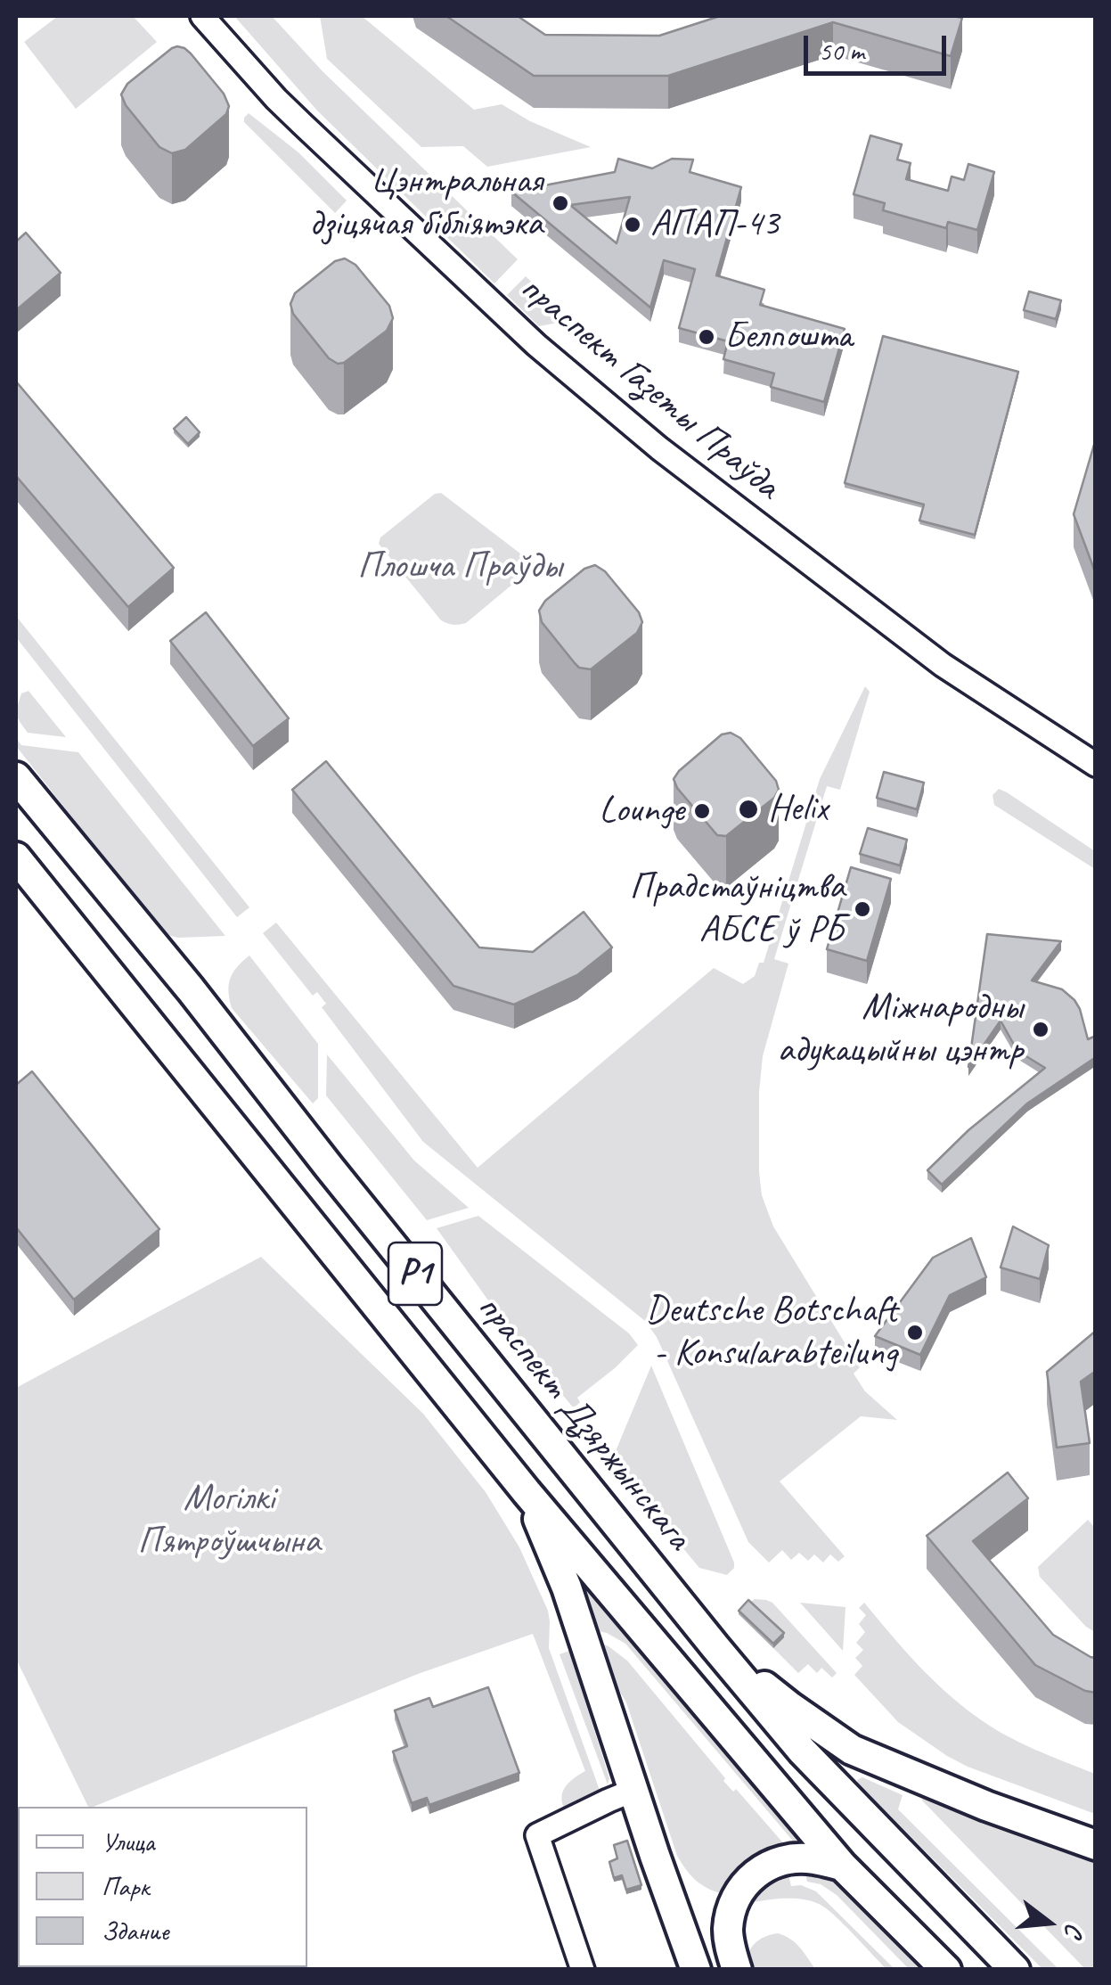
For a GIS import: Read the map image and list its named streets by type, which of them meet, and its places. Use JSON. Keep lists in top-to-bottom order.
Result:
{
  "streets": {
    "main road": ["Р1", "праспект Дзяржынскага"],
    "street": ["праспект Газеты Праўда"]
  },
  "parks": ["Плошча Праўды", "Могілкі Пятроўшчына"],
  "places": [
    "Цэнтральная дзіцячая бібліятэка",
    "АПАП-43",
    "Белпошта",
    "Helix",
    "Lounge",
    "Прадстаўніцтва АБСЕ ў РБ",
    "Міжнародны адукацыйны цэнтр",
    "Deutsche Botschaft - Konsularabteilung"
  ],
  "legend": ["Улица", "Парк", "Здание"],
  "scale_bar": "50 m",
  "north": "right"
}
